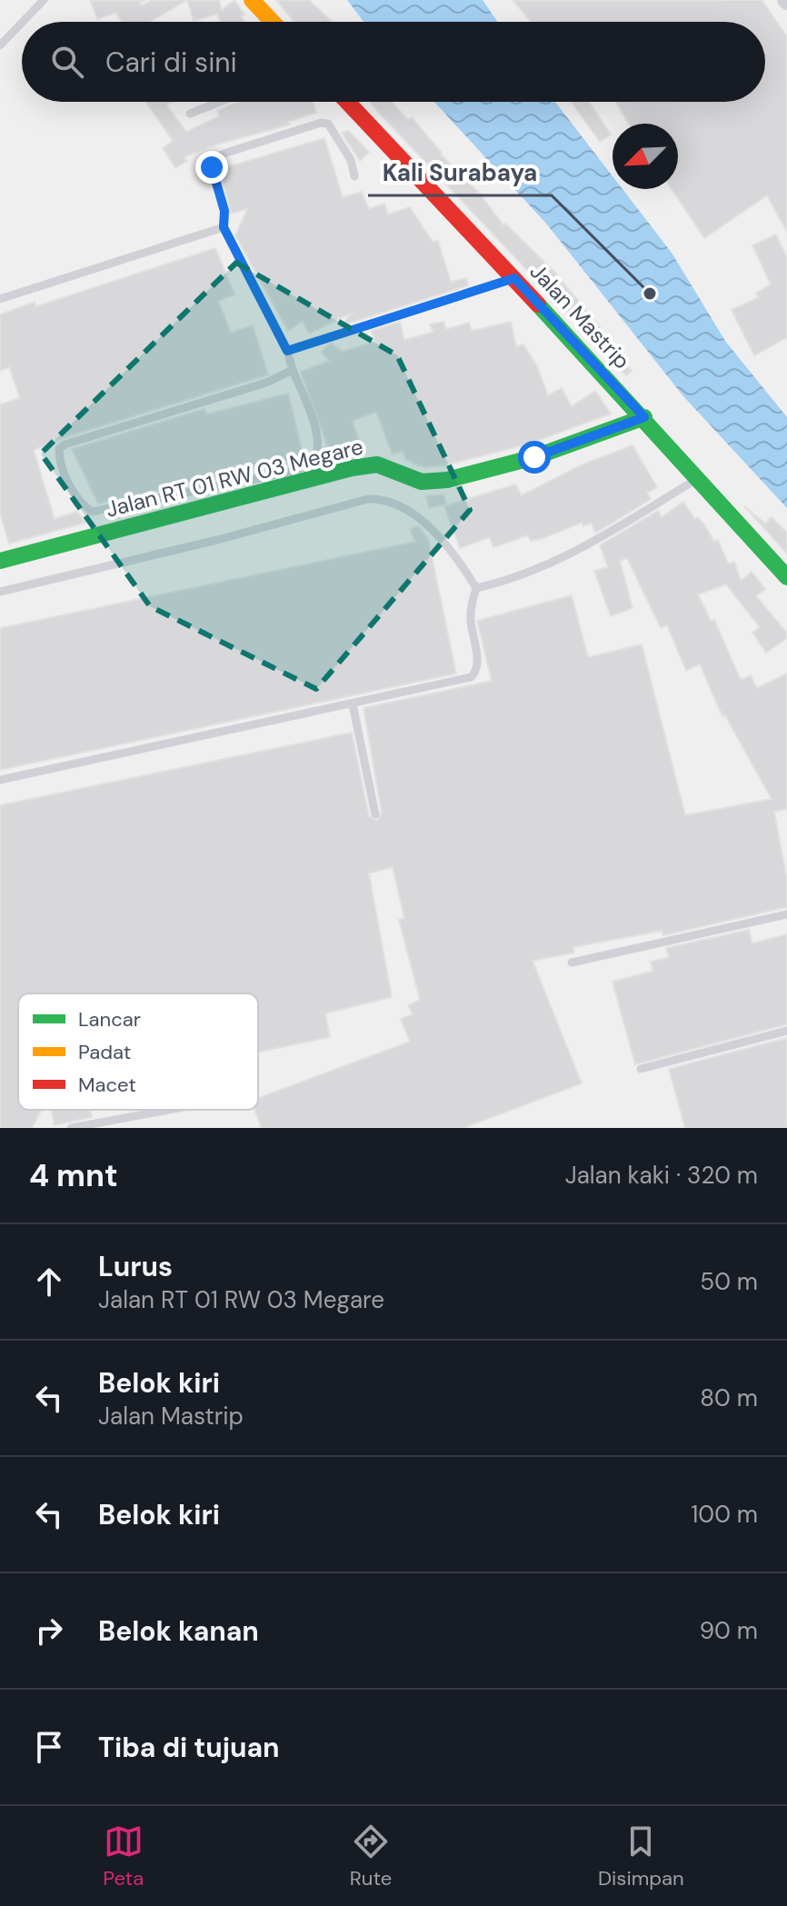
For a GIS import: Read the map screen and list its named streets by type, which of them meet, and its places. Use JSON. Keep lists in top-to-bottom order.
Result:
{
  "streets": {
    "main road": ["Jalan Mastrip", "Jalan RT 01 RW 03 Megare"]
  },
  "crossings": [
    ["Jalan Mastrip", "Jalan RT 01 RW 03 Megare"]
  ],
  "places": ["Kali Surabaya"],
  "legend": ["Lancar", "Padat", "Macet"],
  "north": "bottom left",
  "page": {
    "search": "Cari di sini",
    "heading": ["4 mnt", "Jalan kaki · 320 m"],
    "list": [
      ["Lurus", "Jalan RT 01 RW 03 Megare", "50 m"],
      ["Belok kiri", "Jalan Mastrip", "80 m"],
      ["Belok kiri", "100 m"],
      ["Belok kanan", "90 m"],
      "Tiba di tujuan"
    ],
    "nav": ["Peta", "Rute", "Disimpan"]
  }
}
